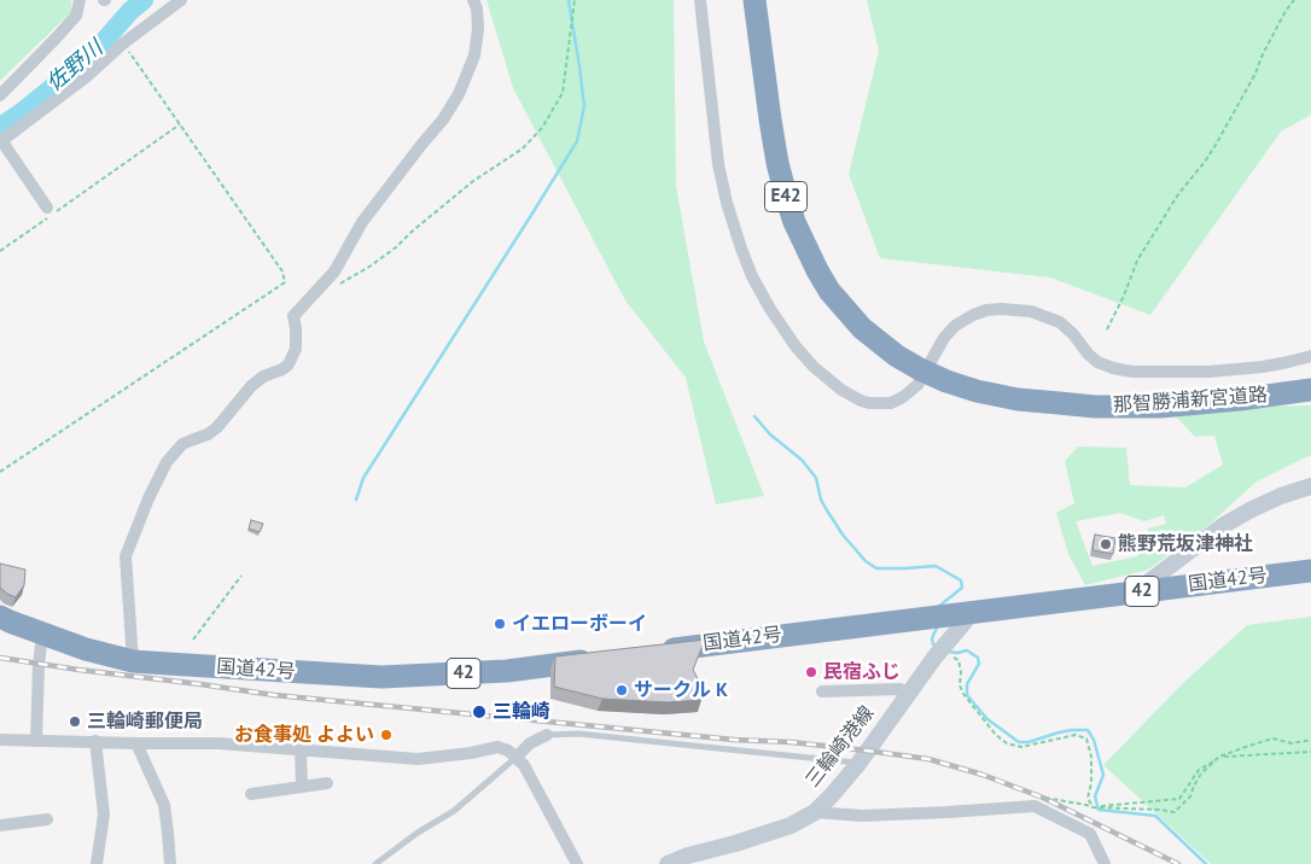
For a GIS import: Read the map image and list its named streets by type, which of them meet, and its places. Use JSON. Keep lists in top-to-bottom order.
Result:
{
  "streets": {
    "highway": [
      "E42",
      "那智勝浦新宮道路",
      "国道42号",
      "42"
    ],
    "main road": ["三輪崎港線"]
  },
  "crossings": [
    ["国道42号", "三輪崎港線"]
  ],
  "water": ["佐野川"],
  "places": [
    "熊野荒坂津神社",
    "イエローボーイ",
    "民宿ふじ",
    "サークル K",
    "三輪崎",
    "三輪崎郵便局",
    "お食事処 よよい"
  ]
}
